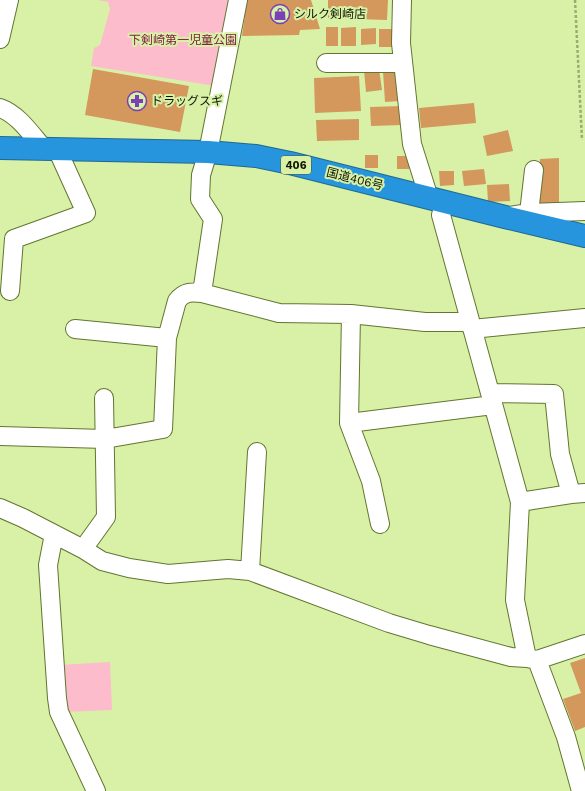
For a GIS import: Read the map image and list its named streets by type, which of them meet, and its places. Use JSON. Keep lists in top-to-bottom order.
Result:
{
  "streets": {
    "highway": ["406", "国道406号"]
  },
  "parks": ["下剣崎第一児童公園"],
  "places": {
    "shop": ["シルク剣崎店"],
    "pharmacy": ["ドラッグスギ"]
  }
}
